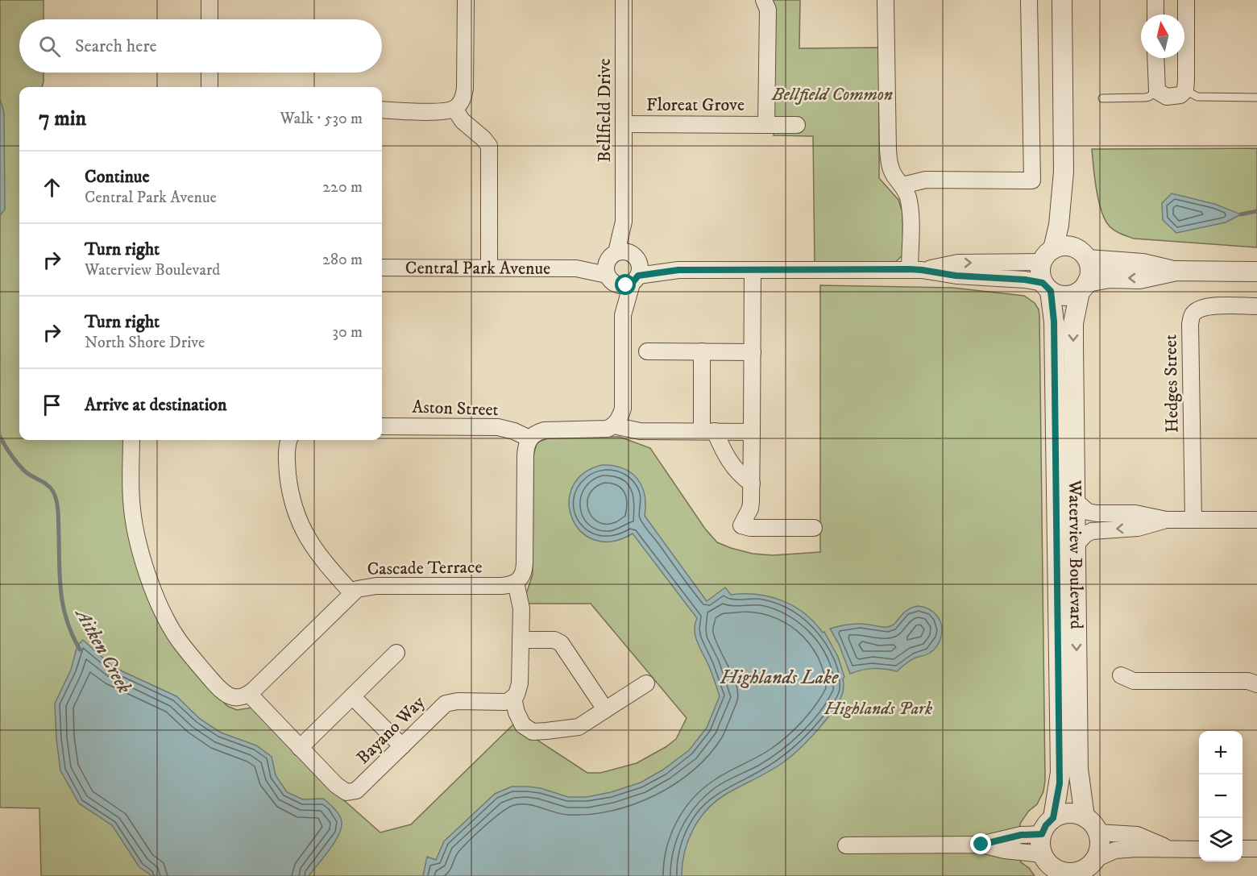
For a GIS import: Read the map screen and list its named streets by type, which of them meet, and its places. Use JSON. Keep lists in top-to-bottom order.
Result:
{
  "streets": {
    "street": [
      "Floreat Grove",
      "Bellfield Drive",
      "Central Park Avenue",
      "Hedges Street",
      "Aston Street",
      "Waterview Boulevard",
      "Cascade Terrace",
      "Bayano Way"
    ]
  },
  "crossings": [
    ["Floreat Grove", "Bellfield Drive"],
    ["Bellfield Drive", "Central Park Avenue"],
    ["Central Park Avenue", "Waterview Boulevard"],
    ["Cascade Terrace", "Bayano Way"]
  ],
  "water": ["Aitken Creek", "Highlands Lake"],
  "parks": ["Bellfield Common", "Highlands Park"],
  "north": "top",
  "page": {
    "search": "Search here",
    "heading": ["7 min", "Walk · 530 m"],
    "list": [
      ["Continue", "Central Park Avenue", "220 m"],
      ["Turn right", "Waterview Boulevard", "280 m"],
      ["Turn right", "North Shore Drive", "30 m"],
      "Arrive at destination"
    ],
    "map_buttons": ["+", "−"]
  }
}
